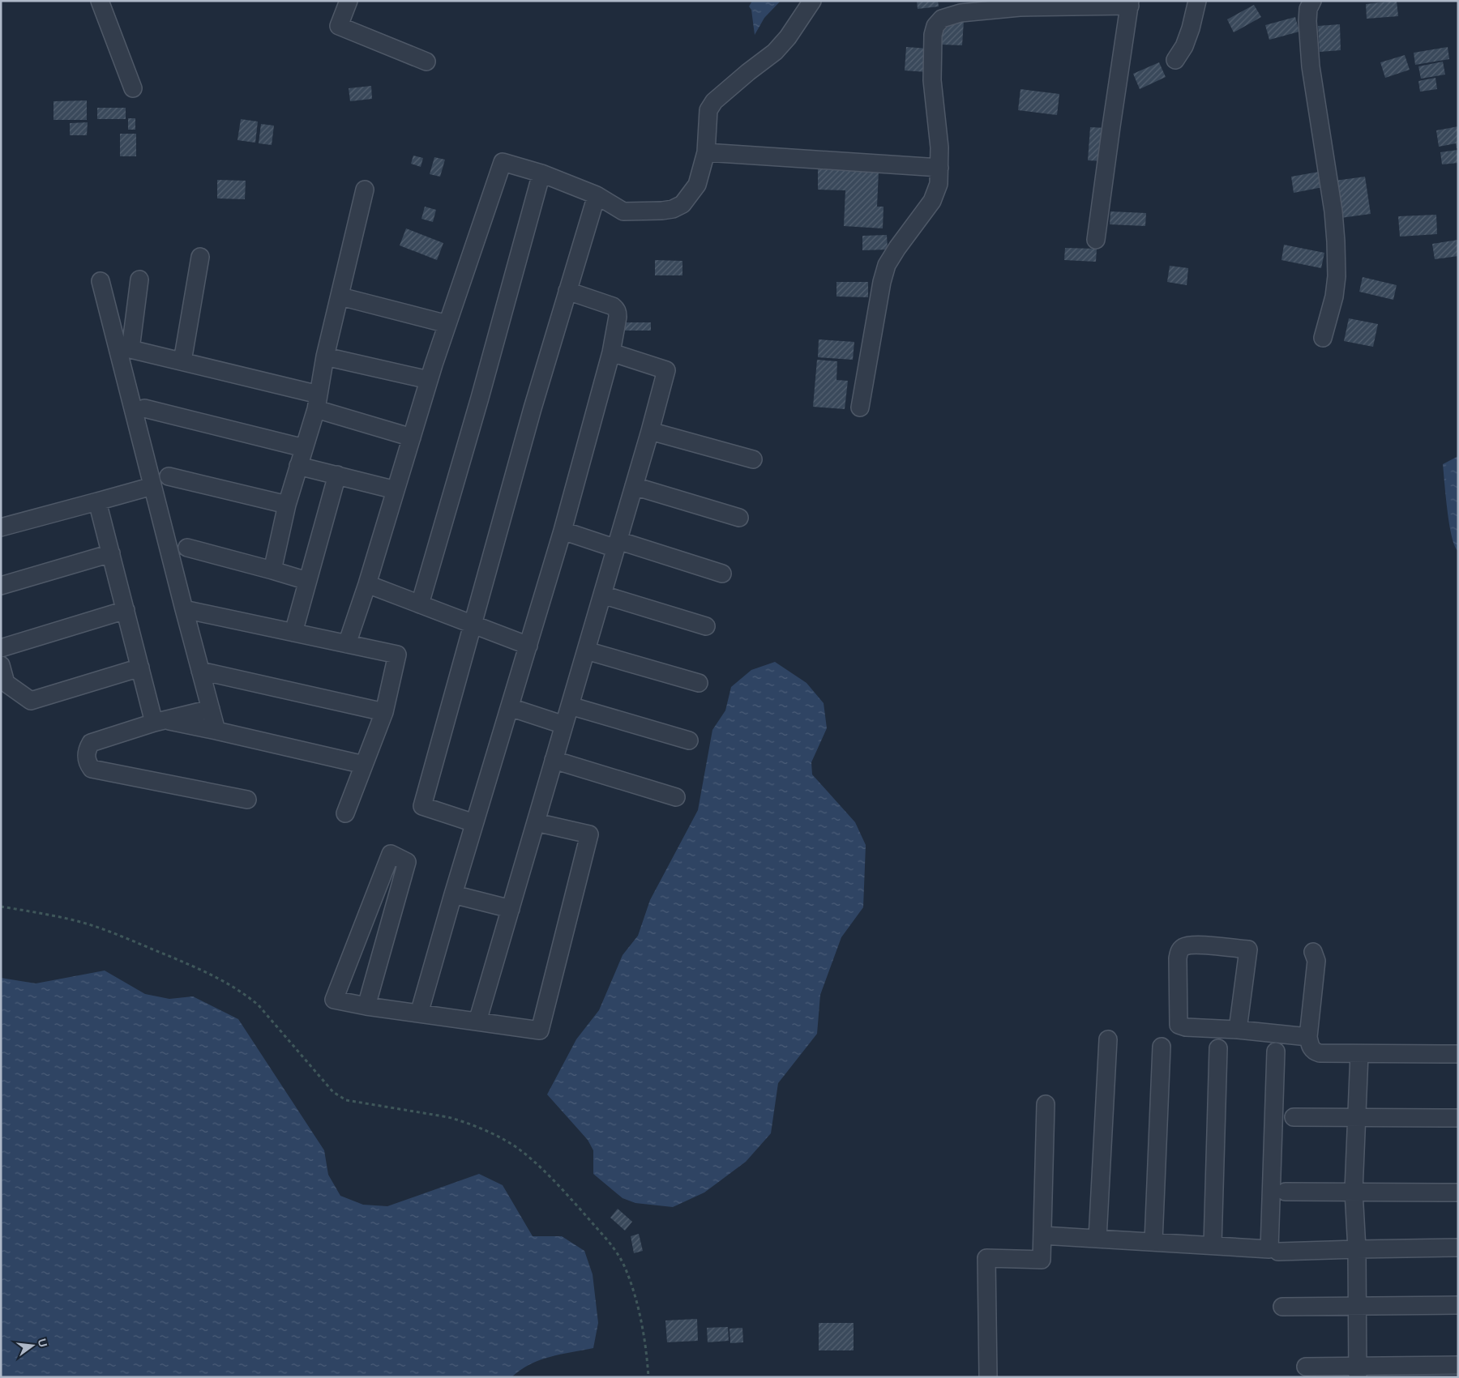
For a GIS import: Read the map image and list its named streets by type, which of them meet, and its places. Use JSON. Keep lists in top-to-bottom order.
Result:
{
  "north": "right"
}
